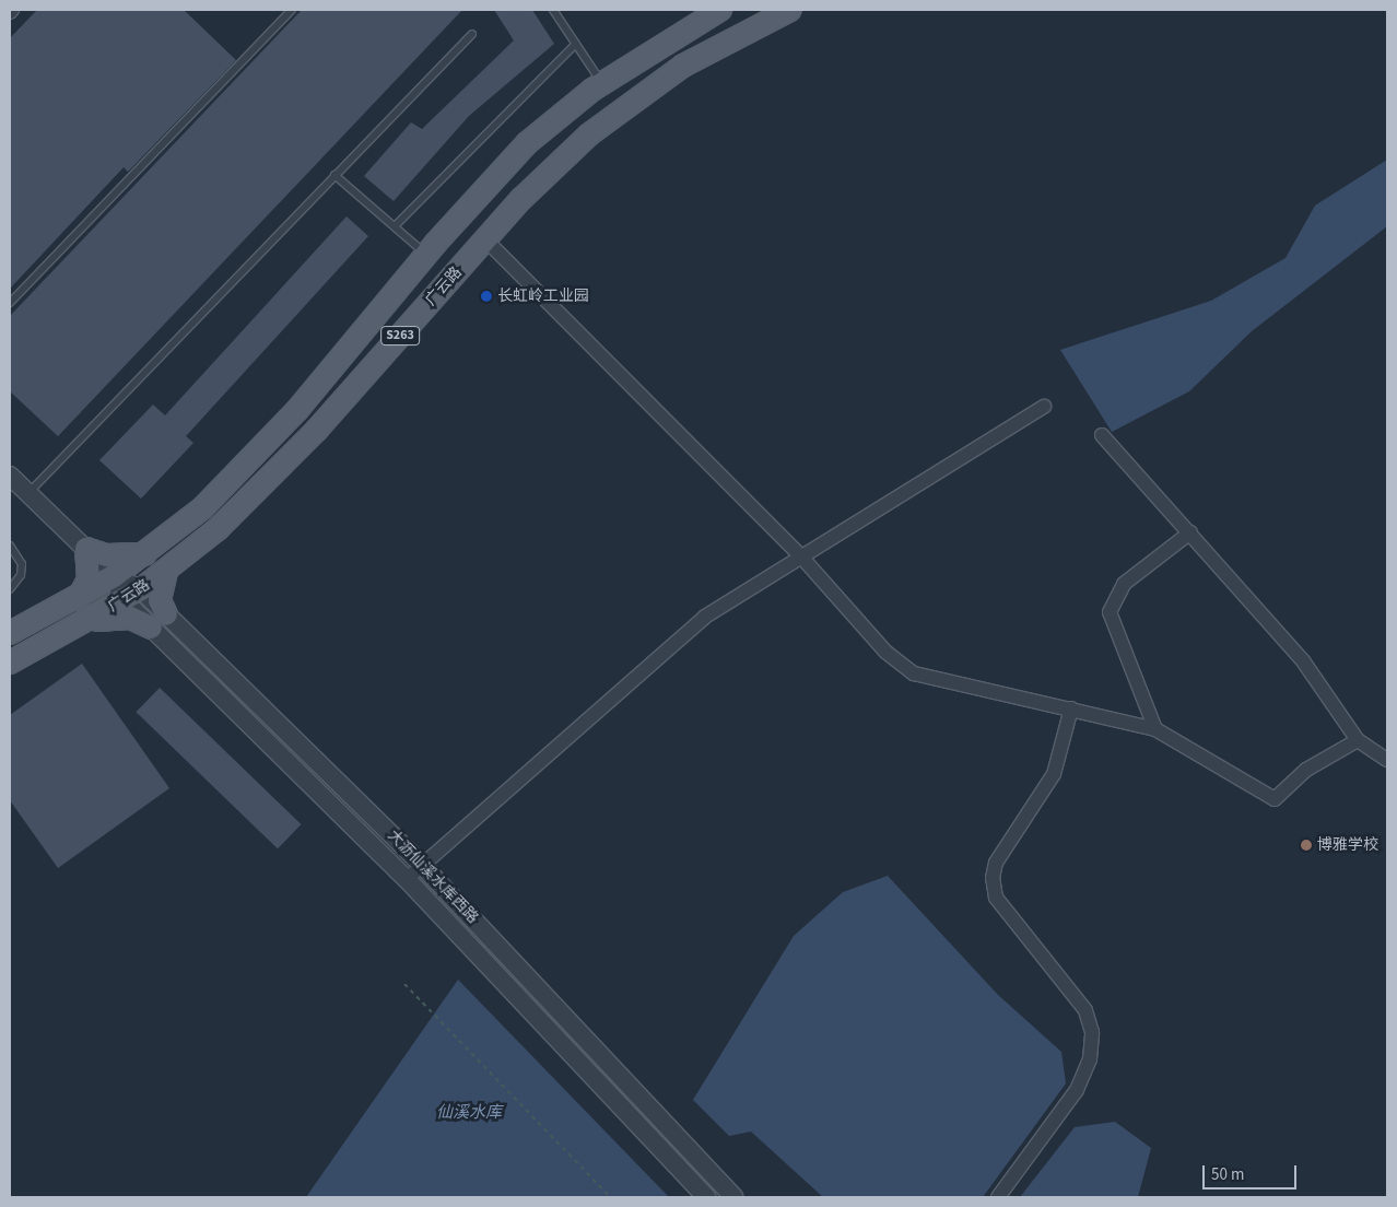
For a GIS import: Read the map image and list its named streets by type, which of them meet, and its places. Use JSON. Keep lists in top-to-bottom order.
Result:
{
  "streets": {
    "main road": ["广云路", "S263"],
    "street": ["大沥仙溪水库西路"]
  },
  "water": ["仙溪水库"],
  "places": ["长虹岭工业园", "博雅学校"],
  "scale_bar": "50 m"
}
